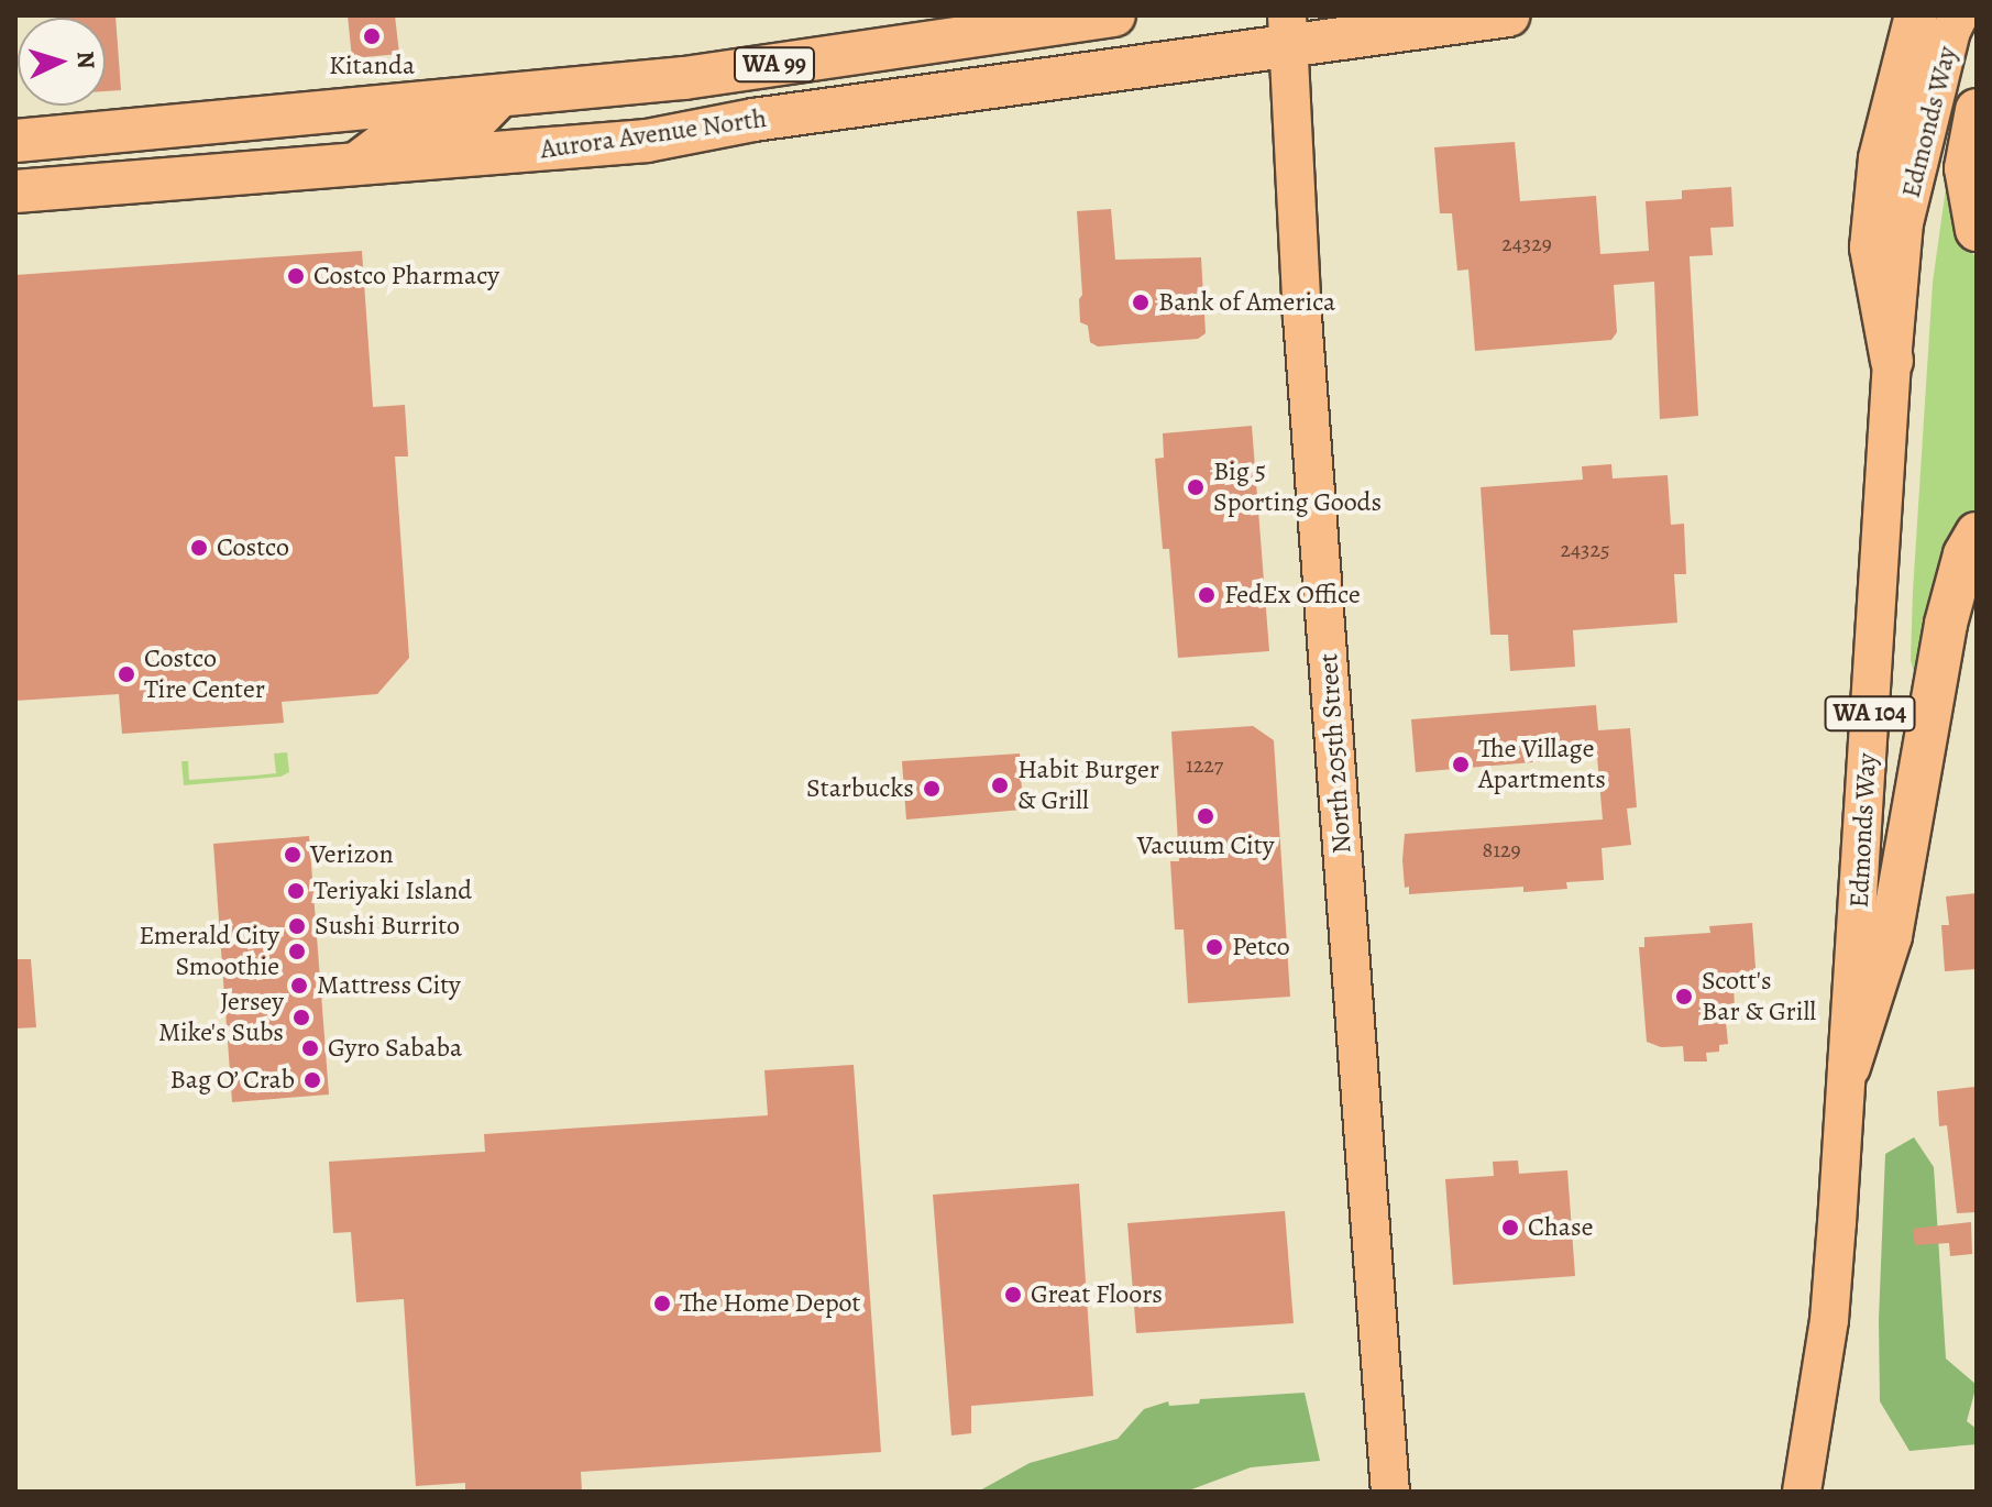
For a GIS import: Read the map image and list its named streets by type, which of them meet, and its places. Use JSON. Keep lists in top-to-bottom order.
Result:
{
  "streets": {
    "highway": ["WA 99", "Aurora Avenue North"],
    "main road": ["Edmonds Way", "WA 104", "North 205th Street"]
  },
  "crossings": [
    ["WA 99", "Aurora Avenue North"],
    ["WA 99", "North 205th Street"],
    ["Aurora Avenue North", "North 205th Street"]
  ],
  "places": [
    "Kitanda",
    "Costco Pharmacy",
    "Bank of America",
    "Big 5 Sporting Goods",
    "Costco",
    "FedEx Office",
    "Costco Tire Center",
    "The Village Apartments",
    "Habit Burger & Grill",
    "Starbucks",
    "Vacuum City",
    "Verizon",
    "Teriyaki Island",
    "Sushi Burrito",
    "Petco",
    "Emerald City Smoothie",
    "Mattress City",
    "Scott's Bar & Grill",
    "Jersey Mike's Subs",
    "Gyro Sababa",
    "Bag O’ Crab",
    "Chase",
    "Great Floors",
    "The Home Depot"
  ],
  "house_numbers": [
    "24329",
    "24325",
    "1227",
    "8129"
  ],
  "north": "right"
}
